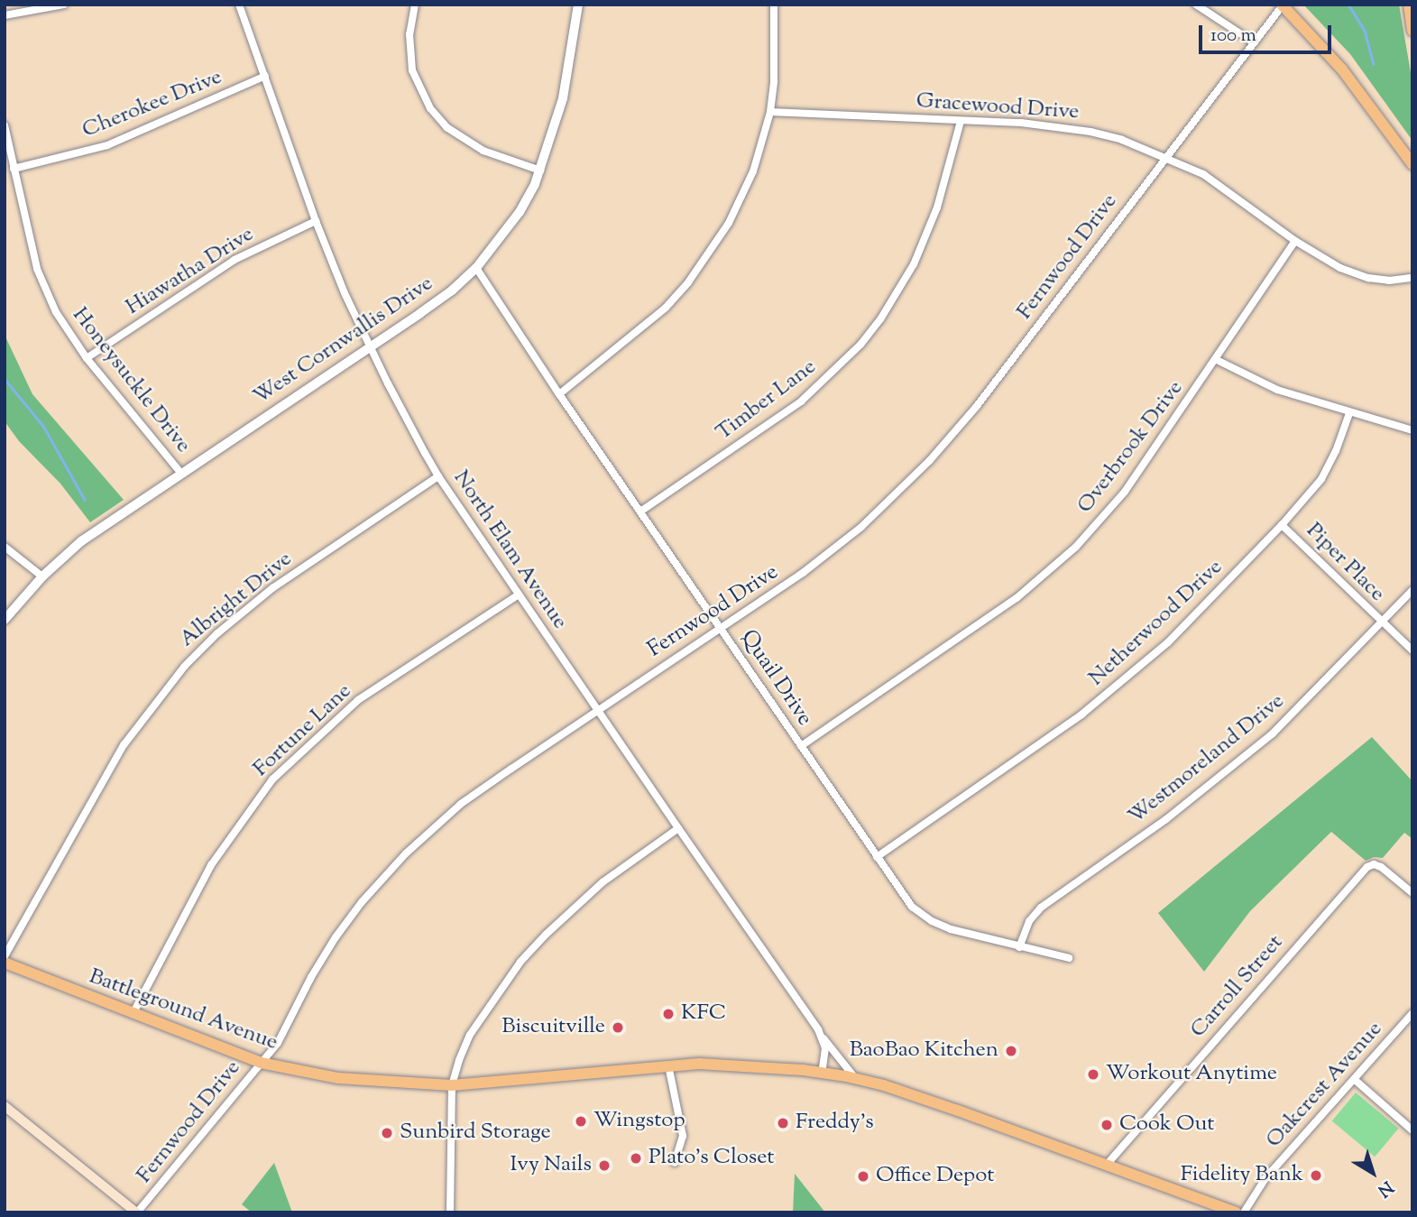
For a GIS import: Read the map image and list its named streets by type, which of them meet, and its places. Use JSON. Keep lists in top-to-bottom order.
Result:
{
  "streets": {
    "main road": ["Battleground Avenue"],
    "street": [
      "Cherokee Drive",
      "Gracewood Drive",
      "Fernwood Drive",
      "Hiawatha Drive",
      "West Cornwallis Drive",
      "Honeysuckle Drive",
      "Timber Lane",
      "Overbrook Drive",
      "North Elam Avenue",
      "Piper Place",
      "Albright Drive",
      "Netherwood Drive",
      "Quail Drive",
      "Fortune Lane",
      "Westmoreland Drive",
      "Carroll Street",
      "Oakcrest Avenue"
    ]
  },
  "crossings": [
    ["Cherokee Drive", "Honeysuckle Drive"],
    ["Cherokee Drive", "North Elam Avenue"],
    ["Gracewood Drive", "Fernwood Drive"],
    ["Gracewood Drive", "Timber Lane"],
    ["Gracewood Drive", "Overbrook Drive"],
    ["Fernwood Drive", "North Elam Avenue"],
    ["Fernwood Drive", "Quail Drive"],
    ["Fernwood Drive", "Battleground Avenue"],
    ["Hiawatha Drive", "Honeysuckle Drive"],
    ["Hiawatha Drive", "North Elam Avenue"],
    ["West Cornwallis Drive", "Honeysuckle Drive"],
    ["West Cornwallis Drive", "North Elam Avenue"],
    ["West Cornwallis Drive", "Quail Drive"],
    ["Timber Lane", "Quail Drive"],
    ["Overbrook Drive", "Quail Drive"],
    ["North Elam Avenue", "Albright Drive"],
    ["North Elam Avenue", "Fortune Lane"],
    ["North Elam Avenue", "Battleground Avenue"],
    ["Piper Place", "Netherwood Drive"],
    ["Piper Place", "Westmoreland Drive"],
    ["Netherwood Drive", "Quail Drive"],
    ["Quail Drive", "Westmoreland Drive"],
    ["Fortune Lane", "Battleground Avenue"],
    ["Carroll Street", "Battleground Avenue"]
  ],
  "places": [
    "KFC",
    "Biscuitville",
    "BaoBao Kitchen",
    "Workout Anytime",
    "Wingstop",
    "Freddy's",
    "Cook Out",
    "Sunbird Storage",
    "Plato's Closet",
    "Ivy Nails",
    "Fidelity Bank",
    "Office Depot"
  ],
  "scale_bar": "100 m",
  "north": "bottom right"
}
